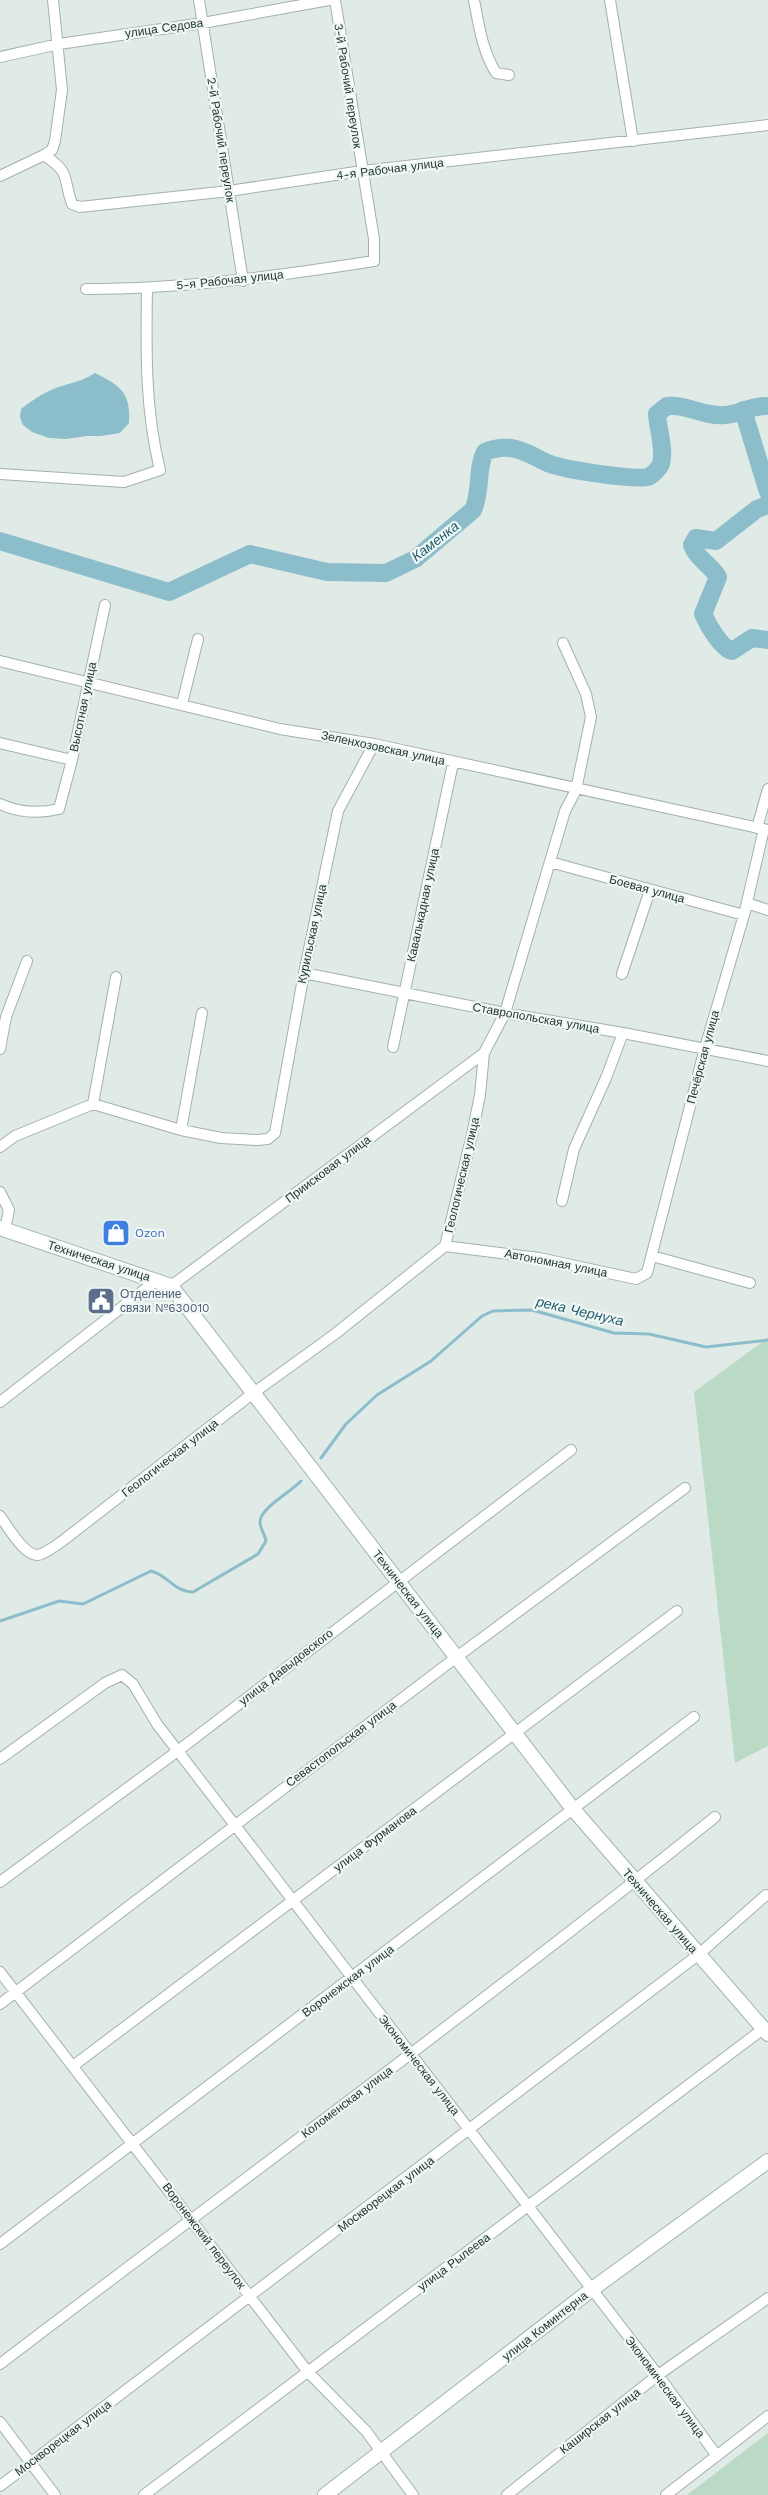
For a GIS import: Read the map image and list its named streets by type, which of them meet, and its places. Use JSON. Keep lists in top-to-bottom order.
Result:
{
  "streets": {
    "street": [
      "улица Седова",
      "3-й Рабочий переулок",
      "2-й Рабочий переулок",
      "4-я Рабочая улица",
      "5-я Рабочая улица",
      "Высотная улица",
      "Зеленхозовская улица",
      "Боевая улица",
      "Кавалькадная улица",
      "Курильская улица",
      "Ставропольская улица",
      "Печёрская улица",
      "Приисковая улица",
      "Геологическая улица",
      "Техническая улица",
      "Автономная улица",
      "улица Давыдовского",
      "Севастопольская улица",
      "улица Фурманова",
      "Воронежская улица",
      "Экономическая улица",
      "Коломенская улица",
      "Москворецкая улица",
      "Воронежский переулок",
      "улица Рылеева",
      "улица Коминтерна",
      "Каширская улица"
    ]
  },
  "crossings": [
    ["улица Седова", "2-й Рабочий переулок"],
    ["3-й Рабочий переулок", "4-я Рабочая улица"],
    ["3-й Рабочий переулок", "5-я Рабочая улица"],
    ["2-й Рабочий переулок", "4-я Рабочая улица"],
    ["2-й Рабочий переулок", "5-я Рабочая улица"],
    ["Высотная улица", "Зеленхозовская улица"],
    ["Зеленхозовская улица", "Кавалькадная улица"],
    ["Зеленхозовская улица", "Курильская улица"],
    ["Зеленхозовская улица", "Печёрская улица"],
    ["Зеленхозовская улица", "Геологическая улица"],
    ["Боевая улица", "Печёрская улица"],
    ["Боевая улица", "Геологическая улица"],
    ["Кавалькадная улица", "Ставропольская улица"],
    ["Курильская улица", "Ставропольская улица"],
    ["Ставропольская улица", "Печёрская улица"],
    ["Ставропольская улица", "Геологическая улица"],
    ["Печёрская улица", "Автономная улица"],
    ["Приисковая улица", "Геологическая улица"],
    ["Приисковая улица", "Техническая улица"],
    ["Геологическая улица", "Техническая улица"],
    ["Геологическая улица", "Автономная улица"],
    ["Техническая улица", "улица Давыдовского"],
    ["Техническая улица", "Севастопольская улица"],
    ["Техническая улица", "улица Фурманова"],
    ["Техническая улица", "Воронежская улица"],
    ["Техническая улица", "Коломенская улица"],
    ["Техническая улица", "Москворецкая улица"],
    ["Техническая улица", "улица Рылеева"],
    ["улица Давыдовского", "Экономическая улица"],
    ["Севастопольская улица", "Экономическая улица"],
    ["Севастопольская улица", "Воронежский переулок"],
    ["улица Фурманова", "Экономическая улица"],
    ["улица Фурманова", "Воронежский переулок"],
    ["Воронежская улица", "Экономическая улица"],
    ["Воронежская улица", "Воронежский переулок"],
    ["Экономическая улица", "Коломенская улица"],
    ["Экономическая улица", "Москворецкая улица"],
    ["Экономическая улица", "улица Рылеева"],
    ["Экономическая улица", "улица Коминтерна"],
    ["Экономическая улица", "Каширская улица"],
    ["Коломенская улица", "Воронежский переулок"],
    ["Москворецкая улица", "Воронежский переулок"],
    ["Воронежский переулок", "улица Рылеева"],
    ["Воронежский переулок", "улица Коминтерна"]
  ],
  "water": ["Каменка", "река Чернуха"],
  "places": {
    "shop": ["Ozon"],
    "public building": ["Отделение связи №630010"]
  }
}
